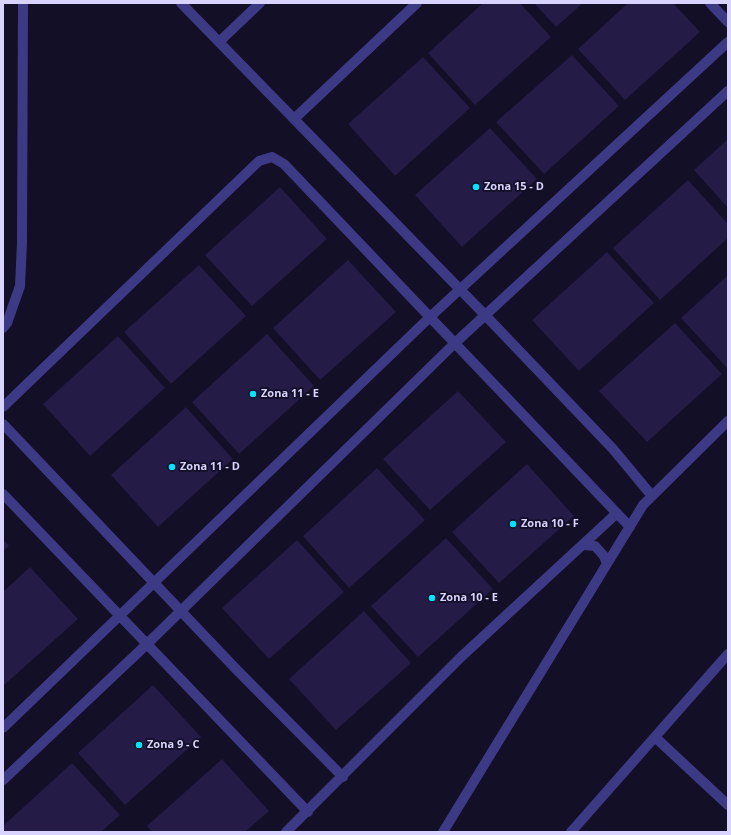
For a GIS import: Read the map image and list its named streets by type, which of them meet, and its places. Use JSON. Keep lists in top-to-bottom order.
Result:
{
  "places": [
    "Zona 15 - D",
    "Zona 11 - E",
    "Zona 11 - D",
    "Zona 10 - F",
    "Zona 10 - E",
    "Zona 9 - C"
  ]
}
